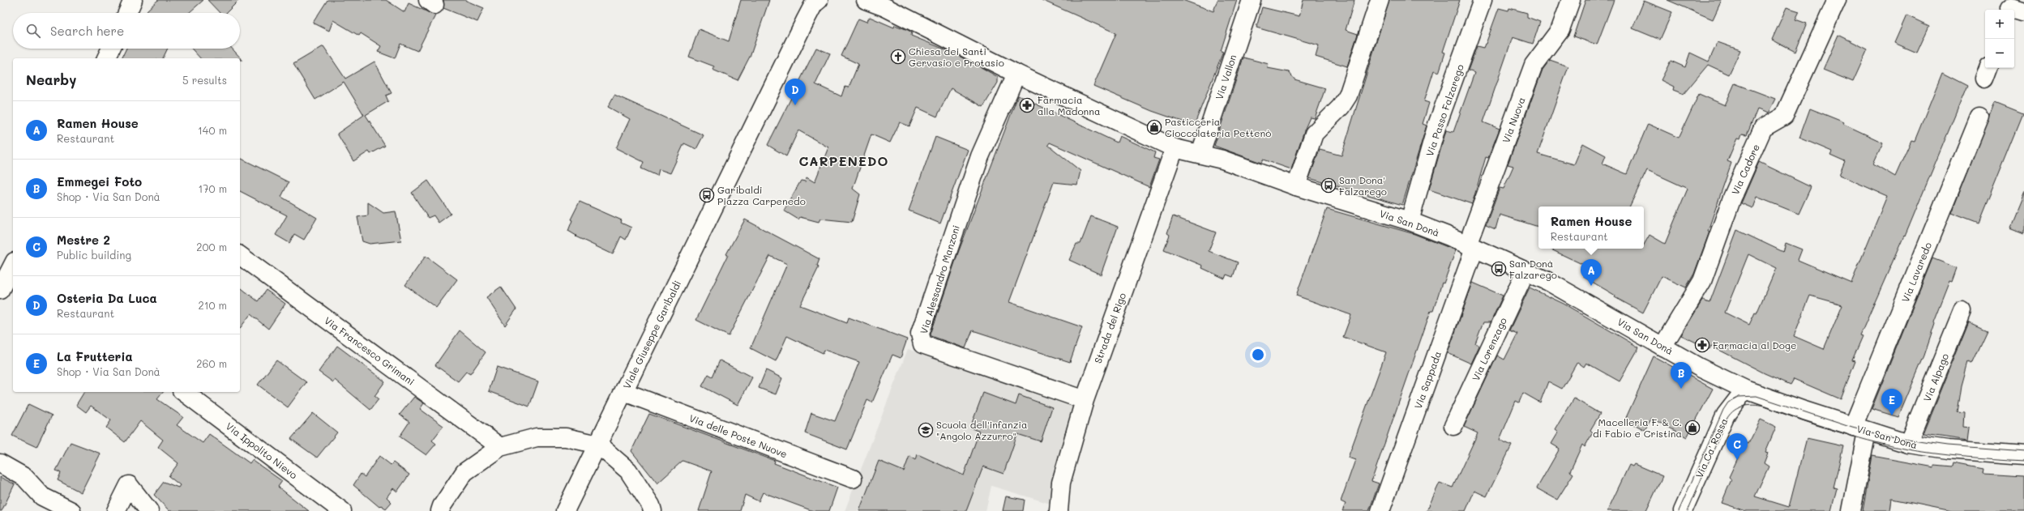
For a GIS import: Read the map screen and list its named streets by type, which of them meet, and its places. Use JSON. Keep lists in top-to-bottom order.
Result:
{
  "streets": {
    "street": [
      "Via Vallon",
      "Via Passo Falzarego",
      "Via Nuova",
      "Via Cadore",
      "Via San Donà",
      "Via Lavaredo",
      "Via Alessandro Manzoni",
      "Strada del Rigo",
      "Viale Giuseppe Garibaldi",
      "Via Lorenzago",
      "Via Francesco Grimani",
      "Via Alpago",
      "Via Sappada",
      "Via delle Poste Nuove",
      "Via Ca' Rossa",
      "Via Ippolito Nievo"
    ]
  },
  "crossings": [
    ["Via Vallon", "Via San Donà"],
    ["Via Passo Falzarego", "Via San Donà"],
    ["Via Nuova", "Via San Donà"],
    ["Via Nuova", "Via Sappada"],
    ["Via Cadore", "Via San Donà"],
    ["Via San Donà", "Via Lavaredo"],
    ["Via San Donà", "Via Alessandro Manzoni"],
    ["Via San Donà", "Strada del Rigo"],
    ["Via San Donà", "Via Lorenzago"],
    ["Via San Donà", "Via Alpago"],
    ["Via San Donà", "Via Sappada"],
    ["Via San Donà", "Via Ca' Rossa"],
    ["Via Alessandro Manzoni", "Strada del Rigo"],
    ["Viale Giuseppe Garibaldi", "Via delle Poste Nuove"]
  ],
  "districts": ["CARPENEDO"],
  "places": {
    "church": ["Chiesa dei Santi Gervasio e Protasio"],
    "pharmacy": ["Farmacia alla Madonna", "Farmacia al Doge"],
    "shop": ["Pasticceria Cioccolateria Pettenò", "Macelleria F. & C. di Fabio e Cristina"],
    "bus stop": ["San Dona' Falzarego", "Garibaldi Piazza Carpenedo", "San Donà Falzarego"],
    "school or university": ["Scuola dell'infanzia \"Angolo Azzurro\""]
  },
  "page": {
    "map_buttons": ["+", "−"],
    "search": "Search here",
    "heading": ["Nearby", "5 results"],
    "pins": [
      "D",
      "A",
      "B",
      "E",
      "C"
    ],
    "list": [
      {
        "mark": "A",
        "name": "Ramen House",
        "note": "Restaurant",
        "value": "140 m"
      },
      {
        "mark": "B",
        "name": "Emmegei Foto",
        "note": "Shop · Via San Donà",
        "value": "170 m"
      },
      {
        "mark": "C",
        "name": "Mestre 2",
        "note": "Public building",
        "value": "200 m"
      },
      {
        "mark": "D",
        "name": "Osteria Da Luca",
        "note": "Restaurant",
        "value": "210 m"
      },
      {
        "mark": "E",
        "name": "La Frutteria",
        "note": "Shop · Via San Donà",
        "value": "260 m"
      }
    ],
    "popup": ["Ramen House", "Restaurant"]
  }
}
